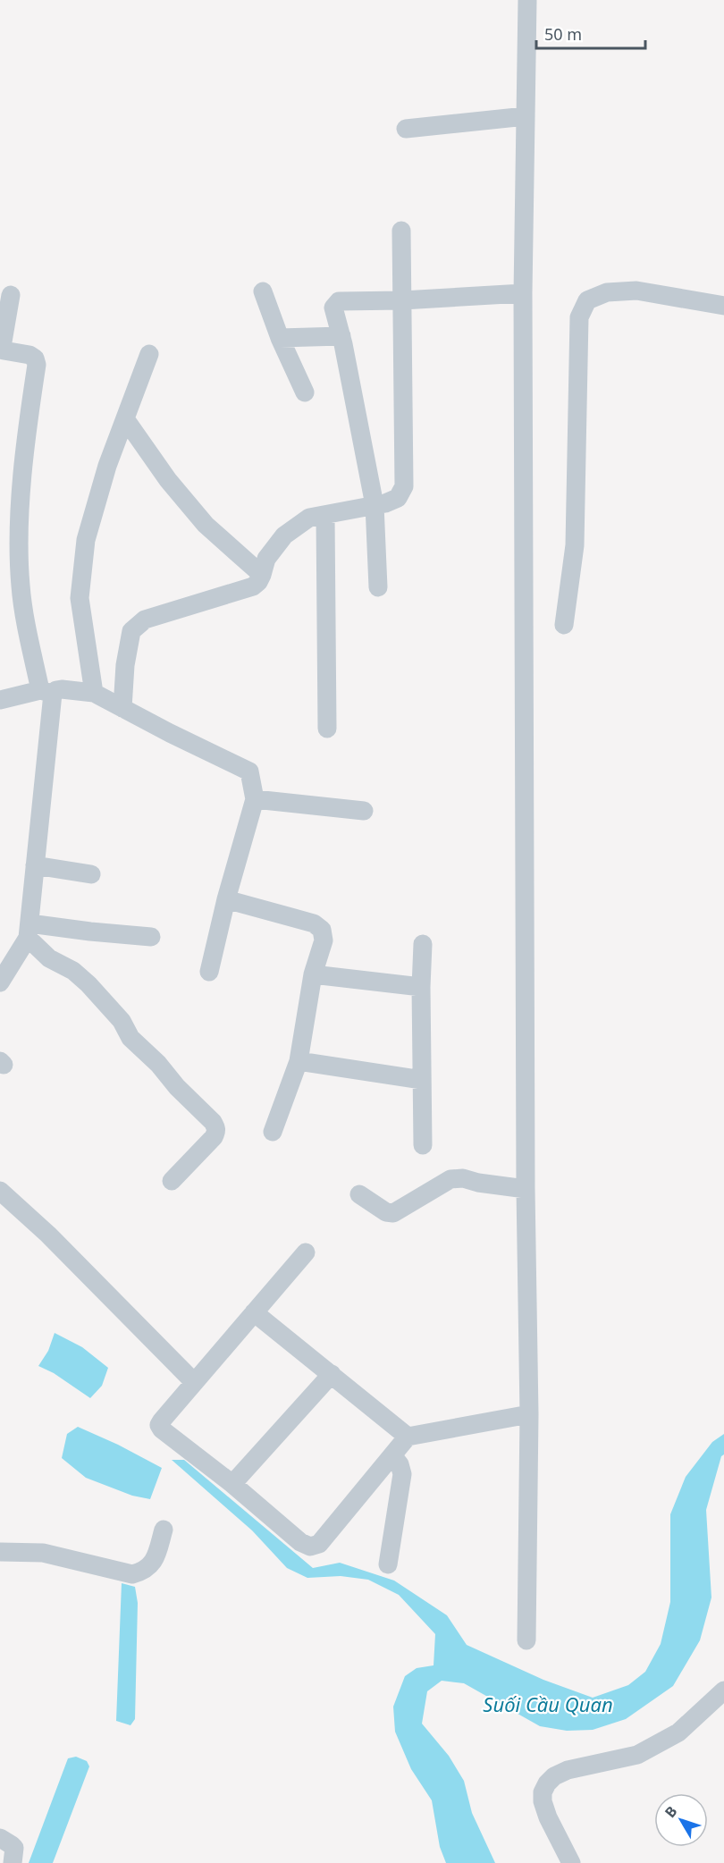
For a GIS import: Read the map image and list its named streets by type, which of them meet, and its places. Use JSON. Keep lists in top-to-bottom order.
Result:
{
  "water": ["Suối Cầu Quan"],
  "scale_bar": "50 m",
  "north": "top left"
}
